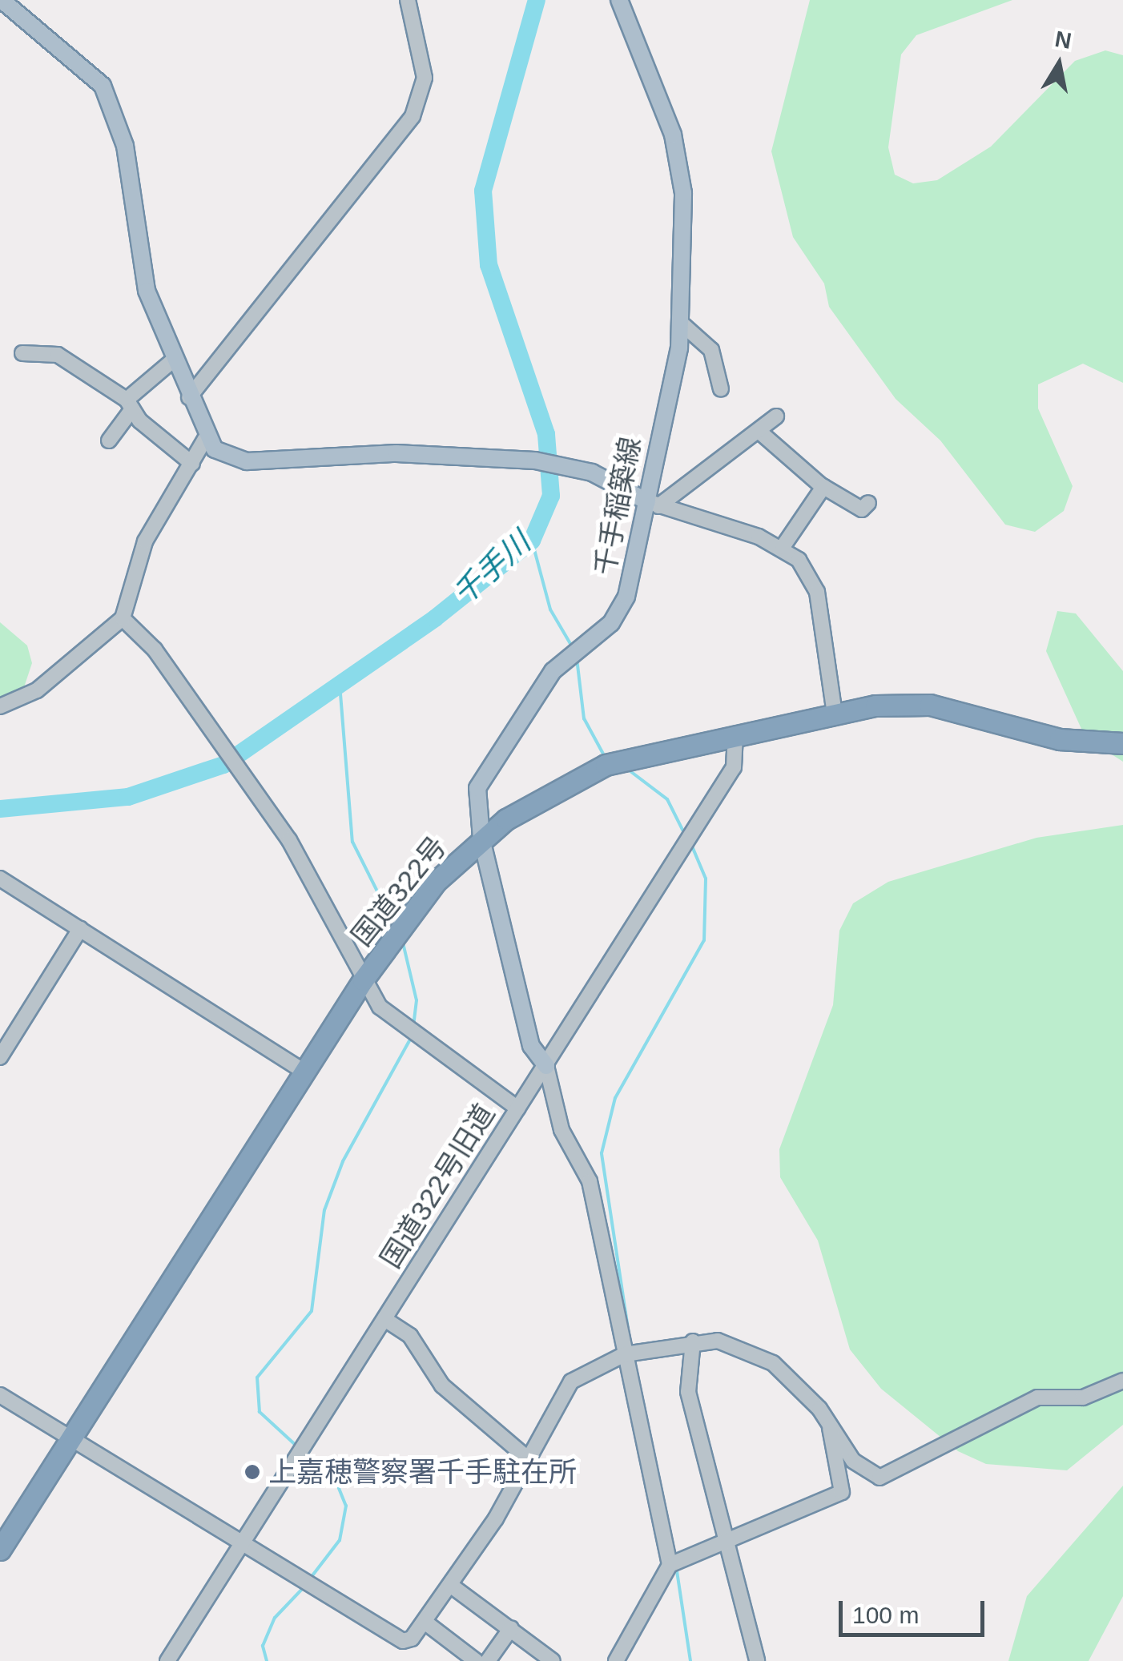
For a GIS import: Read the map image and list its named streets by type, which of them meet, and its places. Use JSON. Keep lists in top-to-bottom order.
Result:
{
  "streets": {
    "highway": ["国道322号"],
    "main road": ["千手稲築線"],
    "street": ["国道322号旧道"]
  },
  "crossings": [
    ["千手稲築線", "国道322号"],
    ["千手稲築線", "国道322号旧道"],
    ["国道322号", "国道322号旧道"]
  ],
  "water": ["千手川"],
  "places": ["上嘉穂警察署千手駐在所"],
  "scale_bar": "100 m",
  "north": "top"
}
